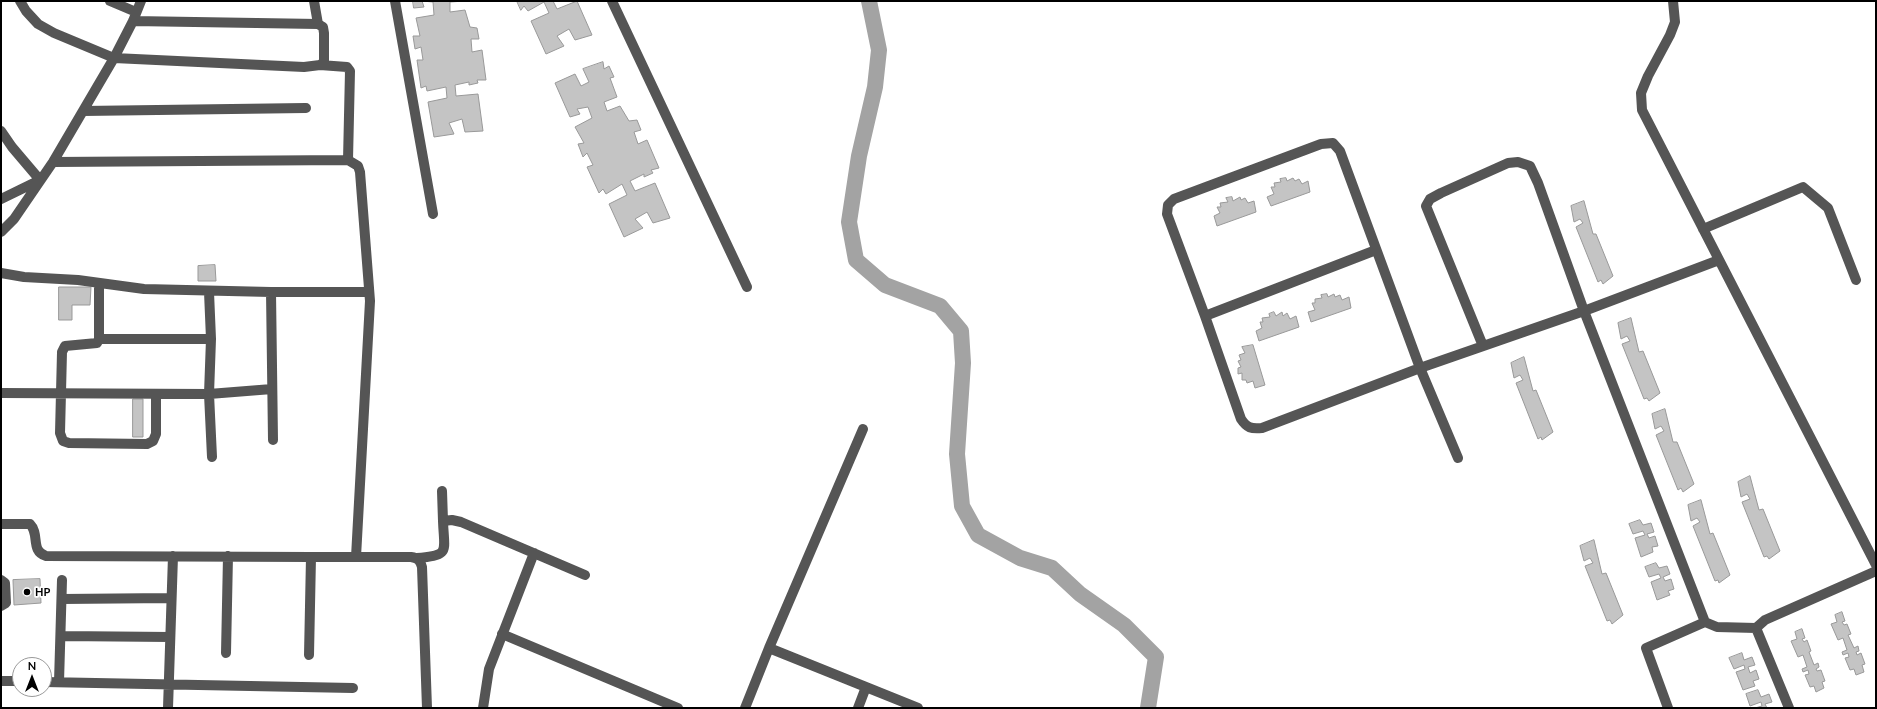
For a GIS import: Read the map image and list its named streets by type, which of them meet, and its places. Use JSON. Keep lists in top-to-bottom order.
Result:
{
  "places": ["HP"],
  "north": "top"
}
